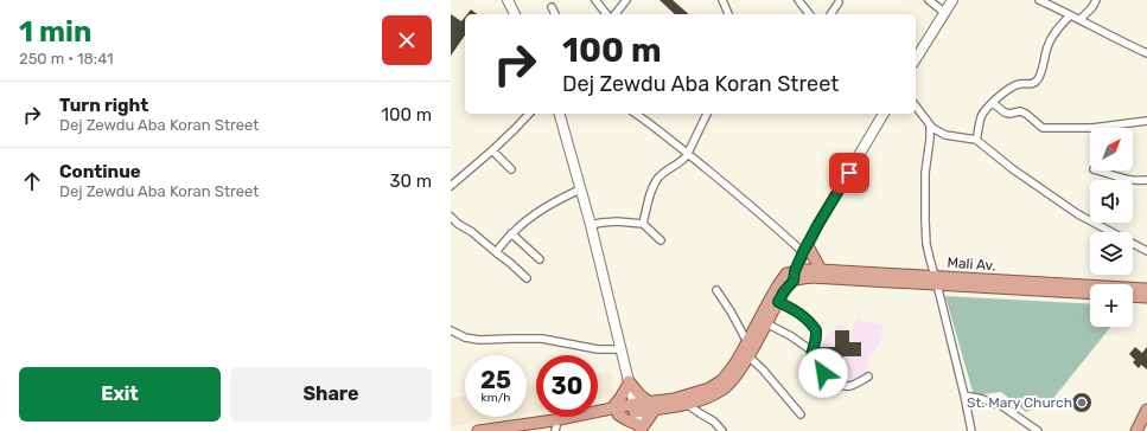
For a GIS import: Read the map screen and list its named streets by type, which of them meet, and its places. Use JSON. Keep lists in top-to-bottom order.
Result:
{
  "streets": {
    "main road": ["Mali Av."]
  },
  "places": ["St. Mary Church"],
  "north": "top right",
  "page": {
    "heading": ["1 min", "250 m · 18:41"],
    "turn": ["100 m", "Dej Zewdu Aba Koran Street"],
    "list": [
      {
        "name": "Turn right",
        "note": "Dej Zewdu Aba Koran Street",
        "value": "100 m"
      },
      {
        "name": "Continue",
        "note": "Dej Zewdu Aba Koran Street",
        "value": "30 m"
      }
    ],
    "map_buttons": "+",
    "speed": "25 km/h",
    "limit": "30",
    "buttons": ["Exit", "Share"]
  }
}
